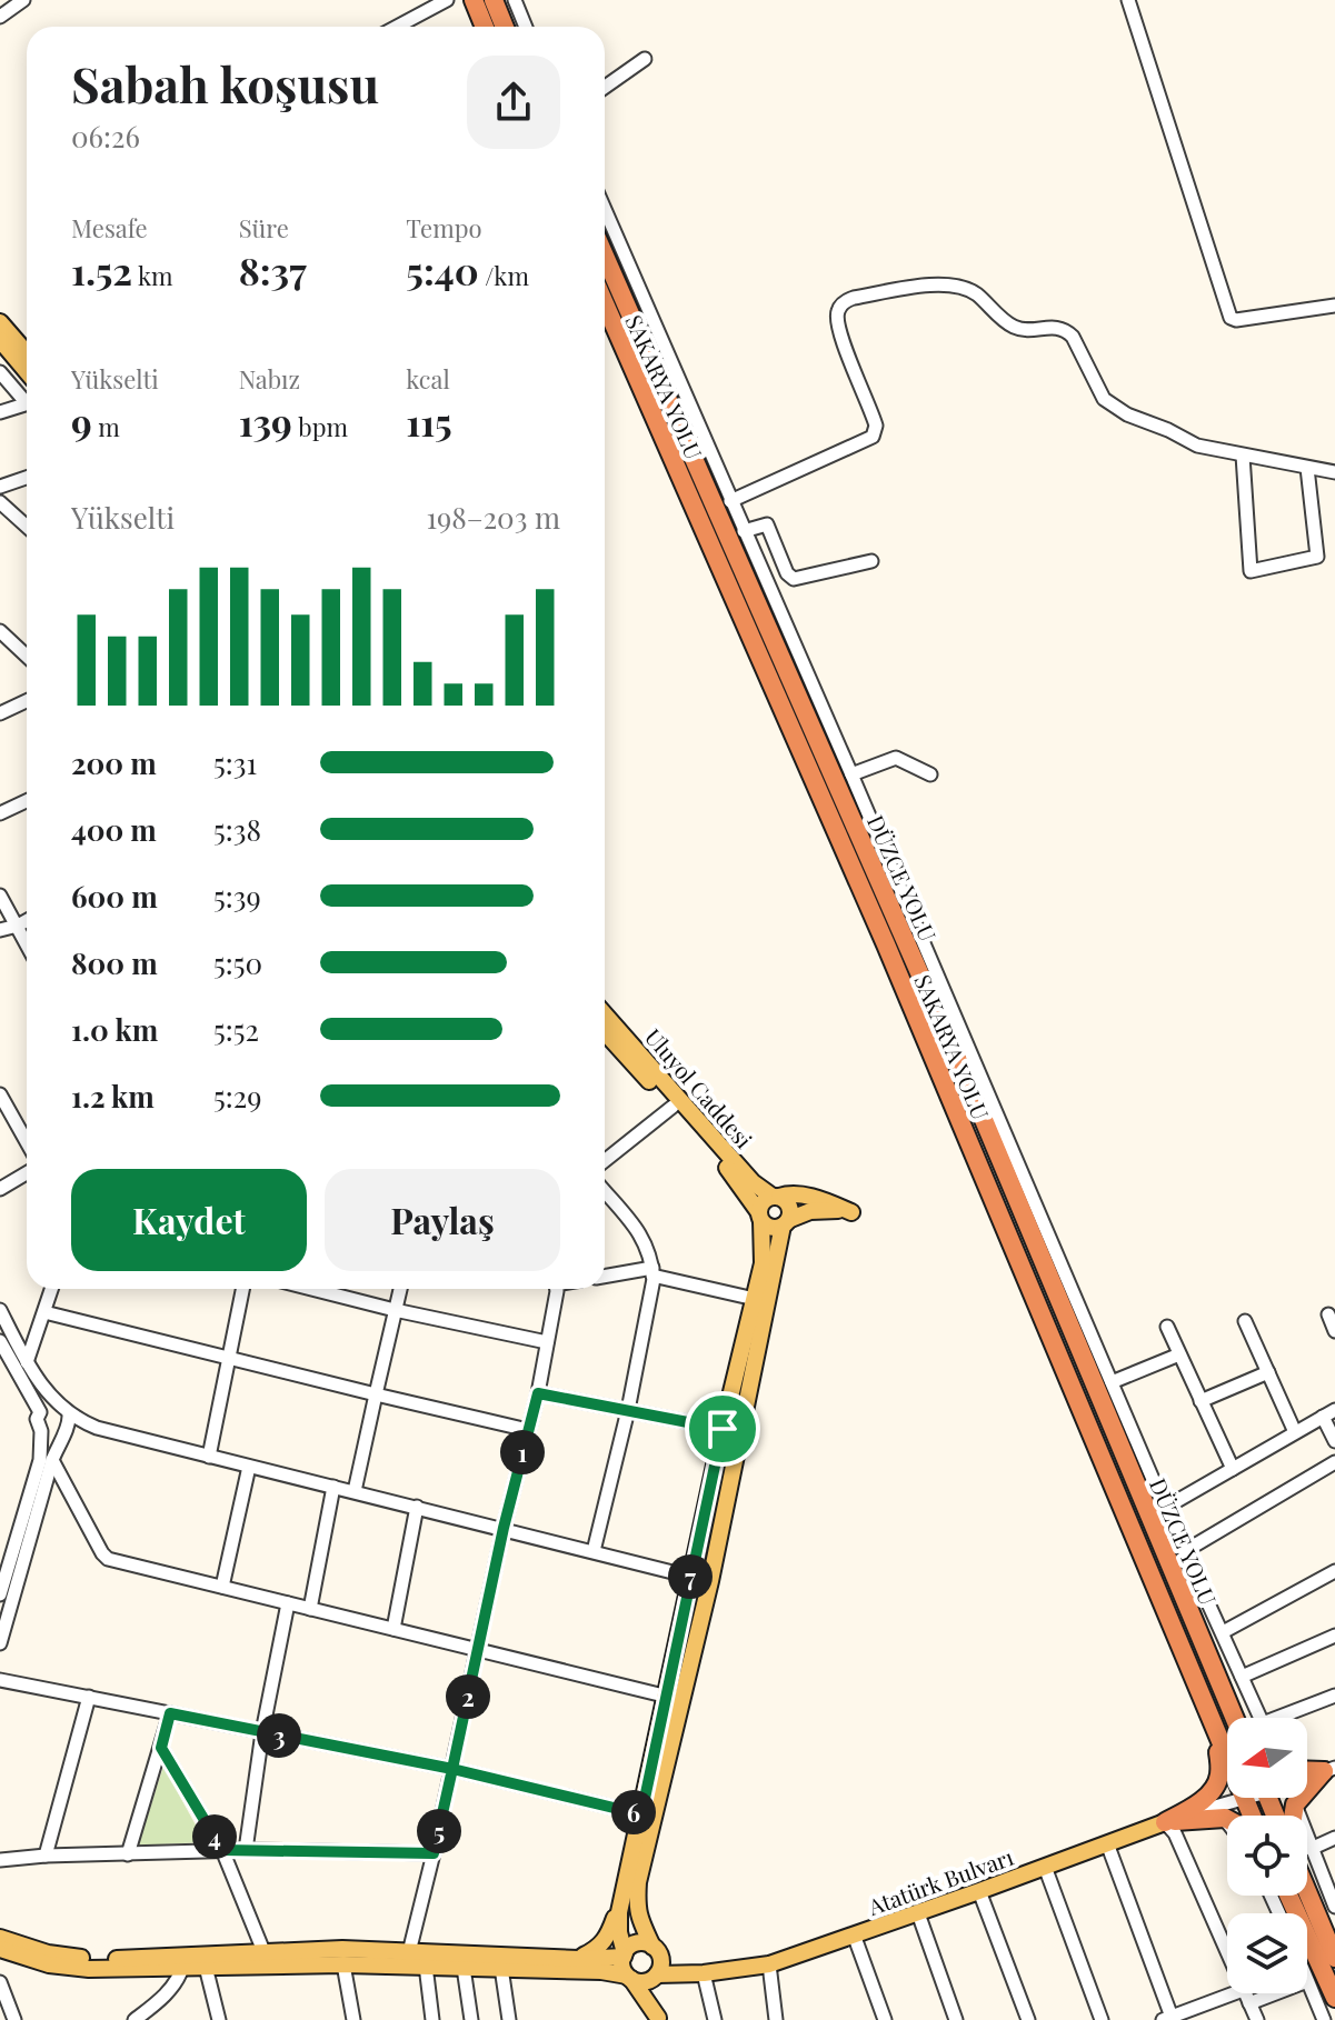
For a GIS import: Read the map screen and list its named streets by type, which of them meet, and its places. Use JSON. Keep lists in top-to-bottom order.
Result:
{
  "streets": {
    "highway": ["SAKARYA YOLU", "DÜZCE YOLU"],
    "main road": ["Uluyol Caddesi", "Atatürk Bulvarı"]
  },
  "north": "left",
  "page": {
    "heading": ["Sabah koşusu", "06:26"],
    "stats": [
      ["Mesafe", "1.52 km"],
      ["Süre", "8:37"],
      ["Tempo", "5:40 /km"],
      ["Yükselti", "9 m"],
      ["Nabız", "139 bpm"],
      ["kcal", "115"]
    ],
    "chart": ["Yükselti", "198–203 m"],
    "list": [
      {
        "name": "200 m",
        "note": "5:31"
      },
      {
        "name": "400 m",
        "note": "5:38"
      },
      {
        "name": "600 m",
        "note": "5:39"
      },
      {
        "name": "800 m",
        "note": "5:50"
      },
      {
        "name": "1.0 km",
        "note": "5:52"
      },
      {
        "name": "1.2 km",
        "note": "5:29"
      }
    ],
    "buttons": ["Kaydet", "Paylaş"],
    "pins": [
      "1",
      "7",
      "2",
      "3",
      "6",
      "5",
      "4"
    ]
  }
}
